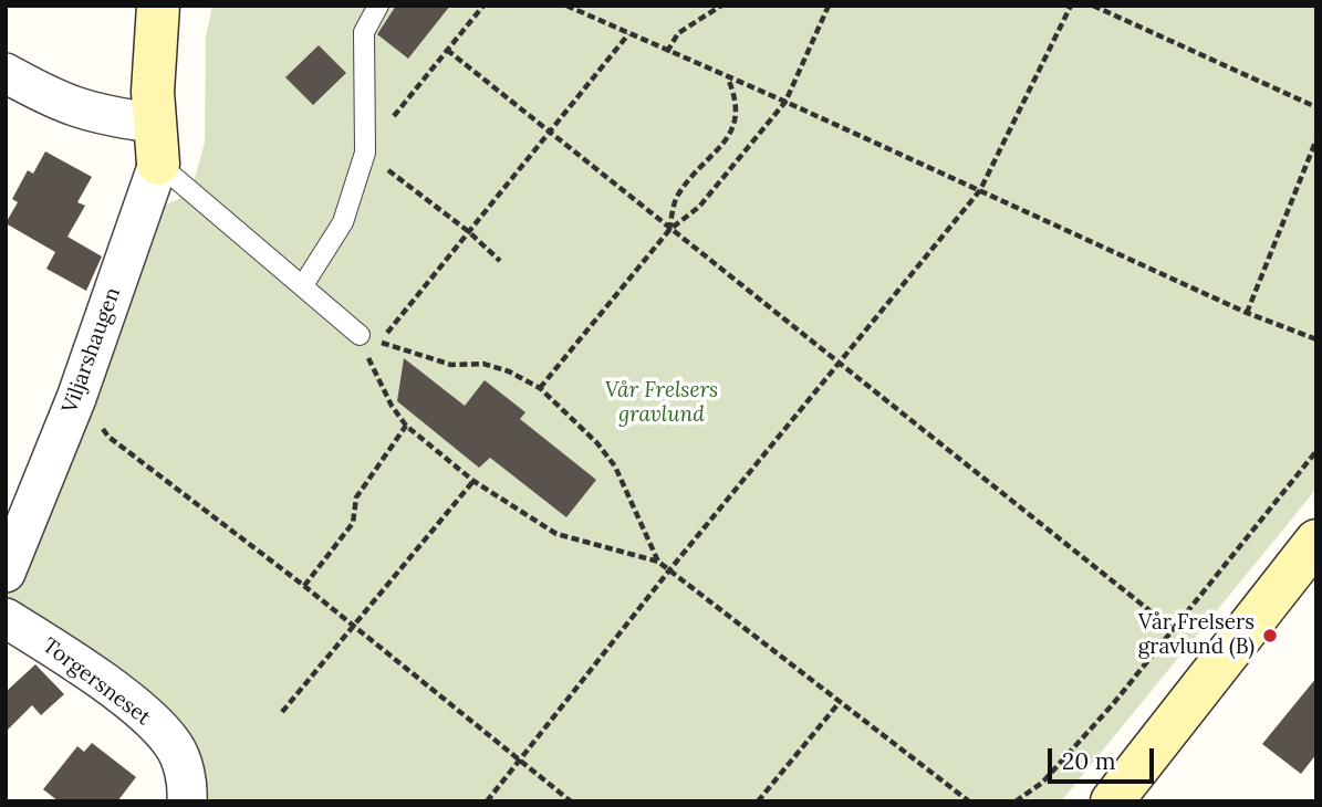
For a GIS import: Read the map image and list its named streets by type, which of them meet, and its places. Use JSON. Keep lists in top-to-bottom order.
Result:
{
  "streets": {
    "main road": ["Viljarshaugen"],
    "street": ["Torgersneset"]
  },
  "parks": ["Vår Frelsers gravlund"],
  "places": ["Vår Frelsers gravlund (B)"],
  "scale_bar": "20 m"
}
